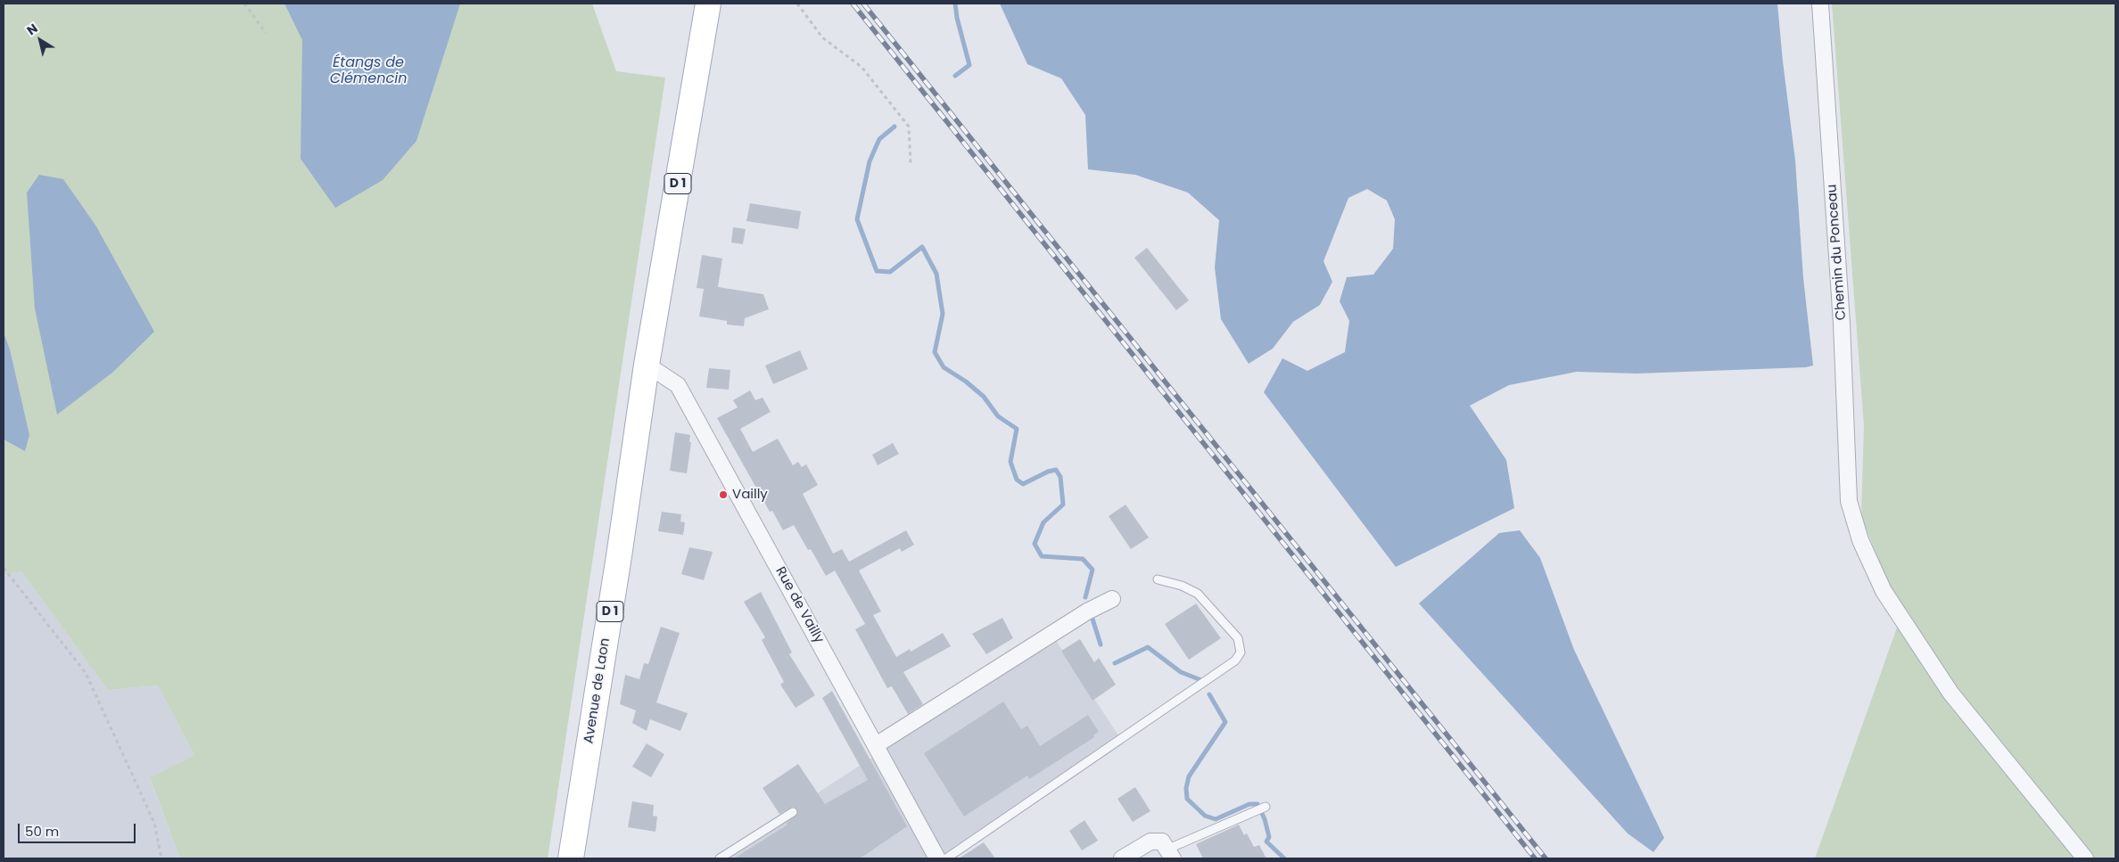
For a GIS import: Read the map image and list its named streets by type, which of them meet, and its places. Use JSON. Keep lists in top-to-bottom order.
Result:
{
  "streets": {
    "main road": ["D 1", "Avenue de Laon"],
    "street": ["Chemin du Ponceau", "Rue de Vailly"]
  },
  "crossings": [
    ["D 1", "Rue de Vailly"],
    ["D 1", "Avenue de Laon"],
    ["Rue de Vailly", "Avenue de Laon"]
  ],
  "water": ["Étangs de Clémencin"],
  "places": ["Vailly"],
  "scale_bar": "50 m",
  "north": "top left"
}
